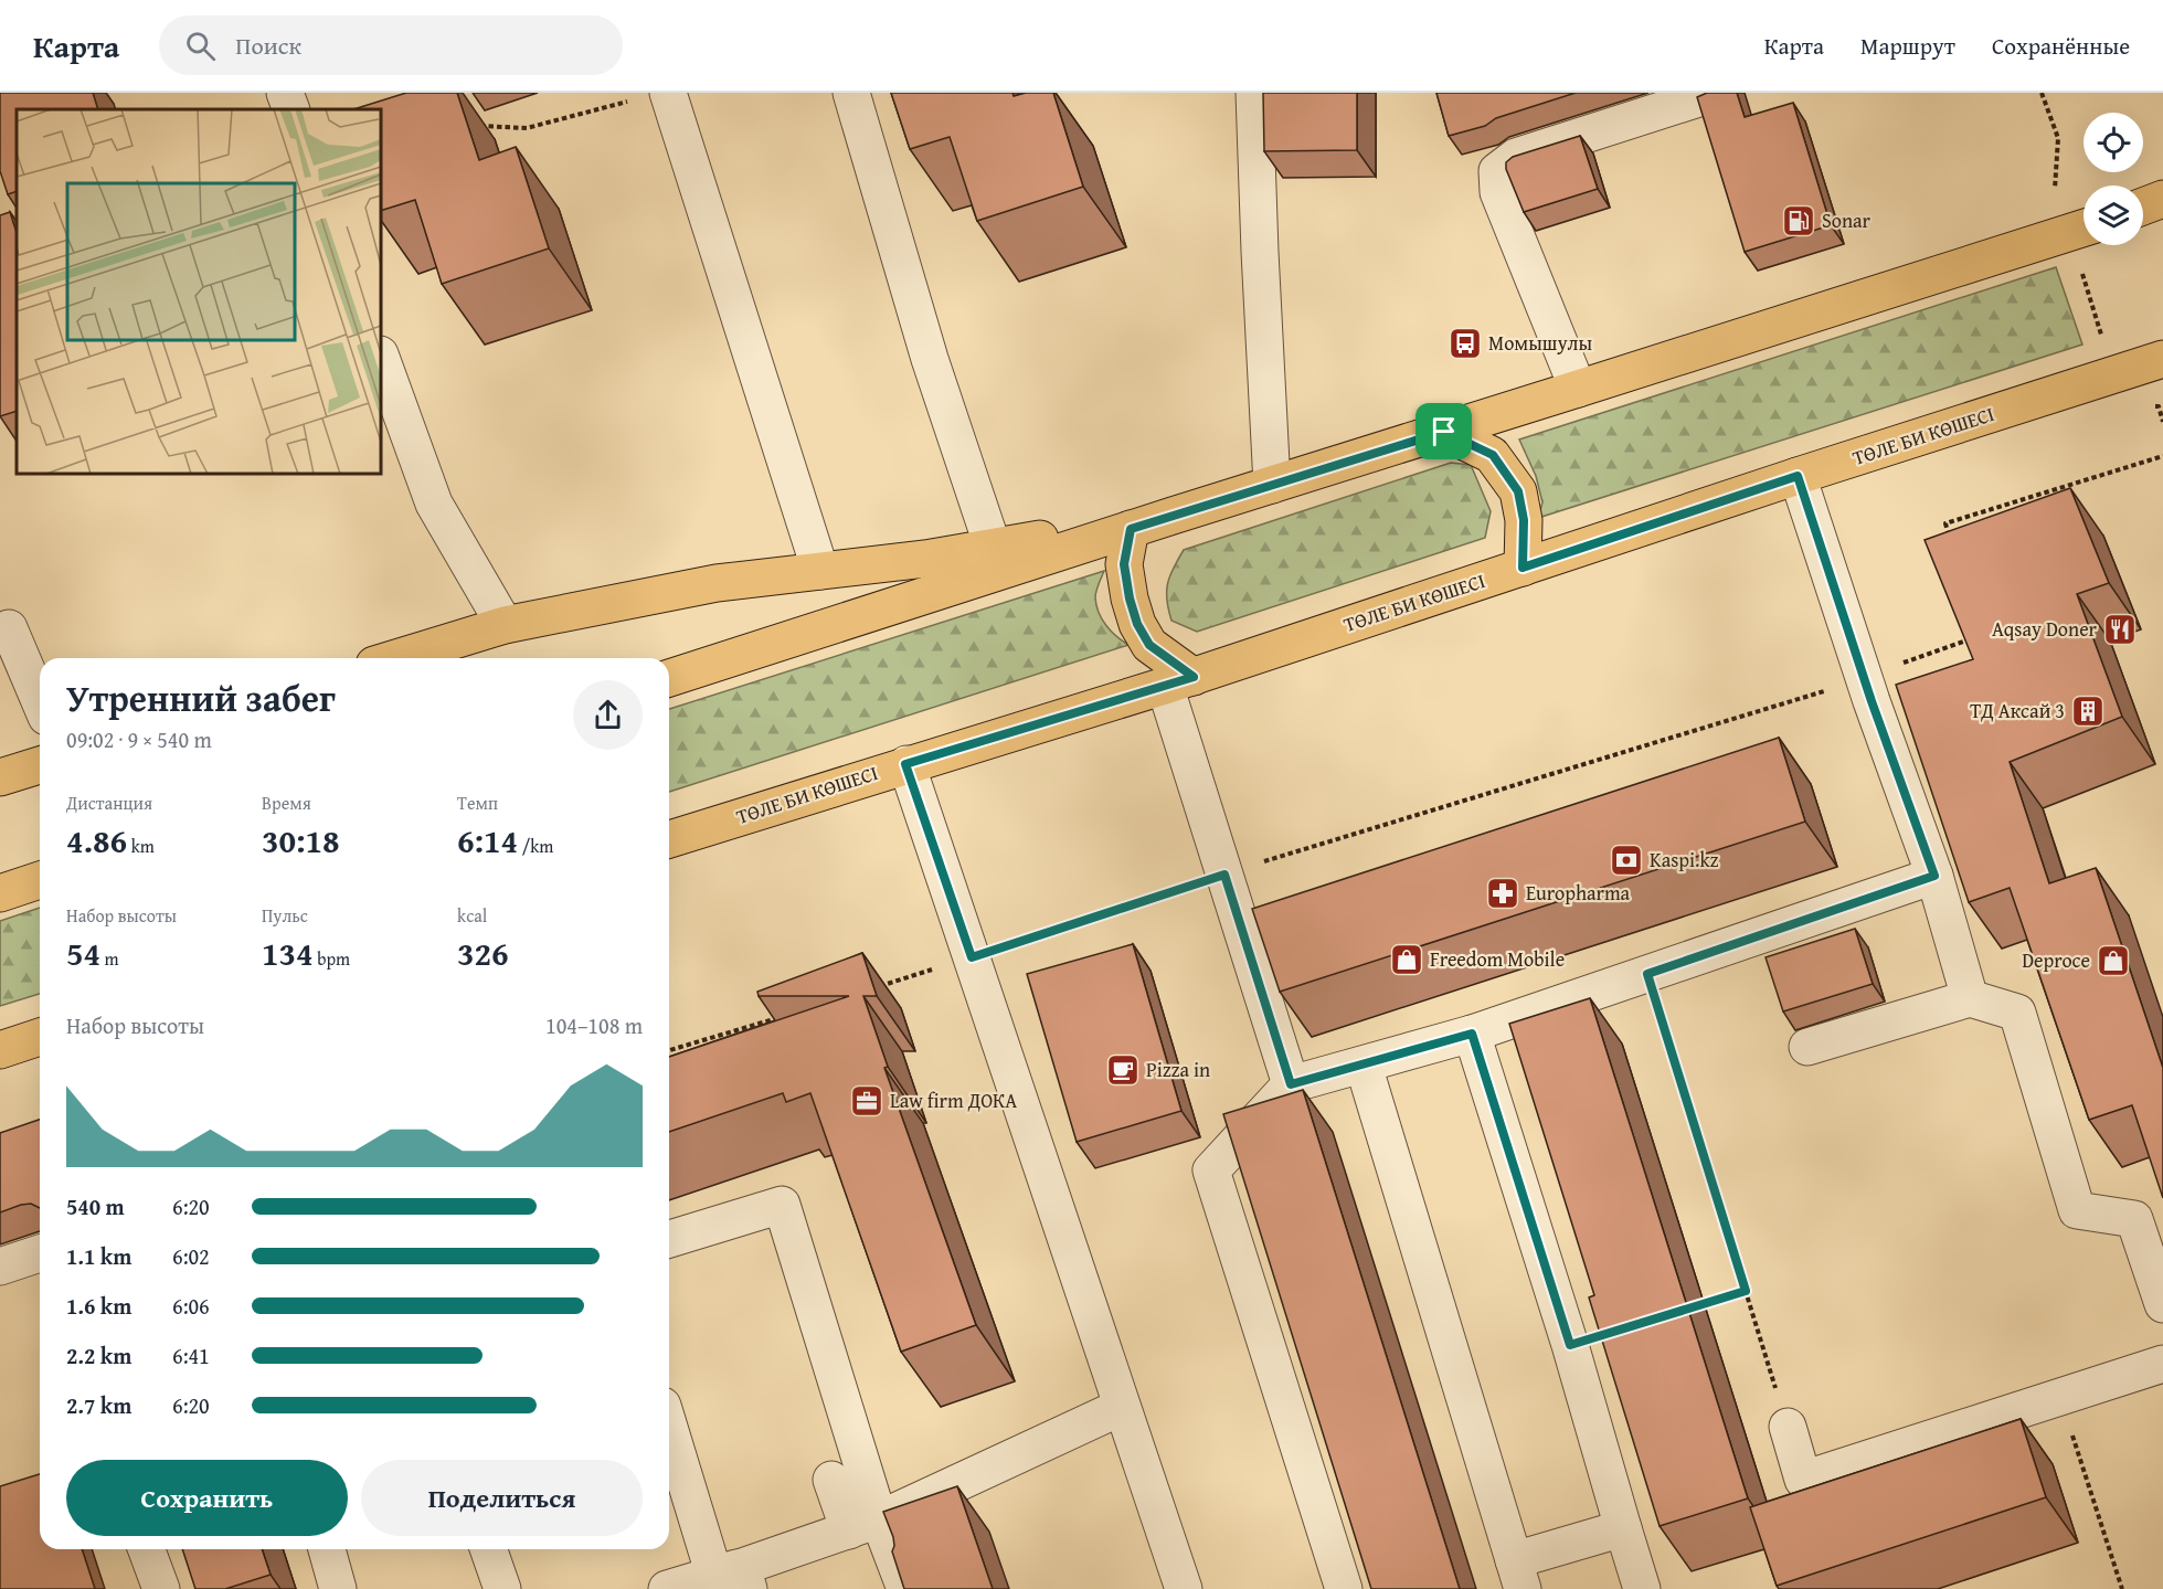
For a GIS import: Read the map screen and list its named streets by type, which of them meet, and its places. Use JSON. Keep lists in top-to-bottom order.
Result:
{
  "streets": {
    "main road": ["ТӨЛЕ БИ КӨШЕСІ"]
  },
  "places": {
    "fuel station": ["Sonar"],
    "bus stop": ["Момышулы"],
    "restaurant": ["Aqsay Doner"],
    "building": ["ТД Аксай 3"],
    "bank": ["Kaspi.kz"],
    "pharmacy": ["Europharma"],
    "shop": ["Freedom Mobile", "Deproce"],
    "cafe": ["Pizza in"],
    "office": ["Law firm ДОКА"]
  },
  "page": {
    "header": "Карта",
    "search": "Поиск",
    "nav": ["Карта", "Маршрут", "Сохранённые"],
    "heading": ["Утренний забег", "09:02 · 9 × 540 m"],
    "stats": [
      ["Дистанция", "4.86 km"],
      ["Время", "30:18"],
      ["Темп", "6:14 /km"],
      ["Набор высоты", "54 m"],
      ["Пульс", "134 bpm"],
      ["kcal", "326"]
    ],
    "chart": ["Набор высоты", "104–108 m"],
    "list": [
      {
        "name": "540 m",
        "note": "6:20"
      },
      {
        "name": "1.1 km",
        "note": "6:02"
      },
      {
        "name": "1.6 km",
        "note": "6:06"
      },
      {
        "name": "2.2 km",
        "note": "6:41"
      },
      {
        "name": "2.7 km",
        "note": "6:20"
      }
    ],
    "buttons": ["Сохранить", "Поделиться"]
  }
}
